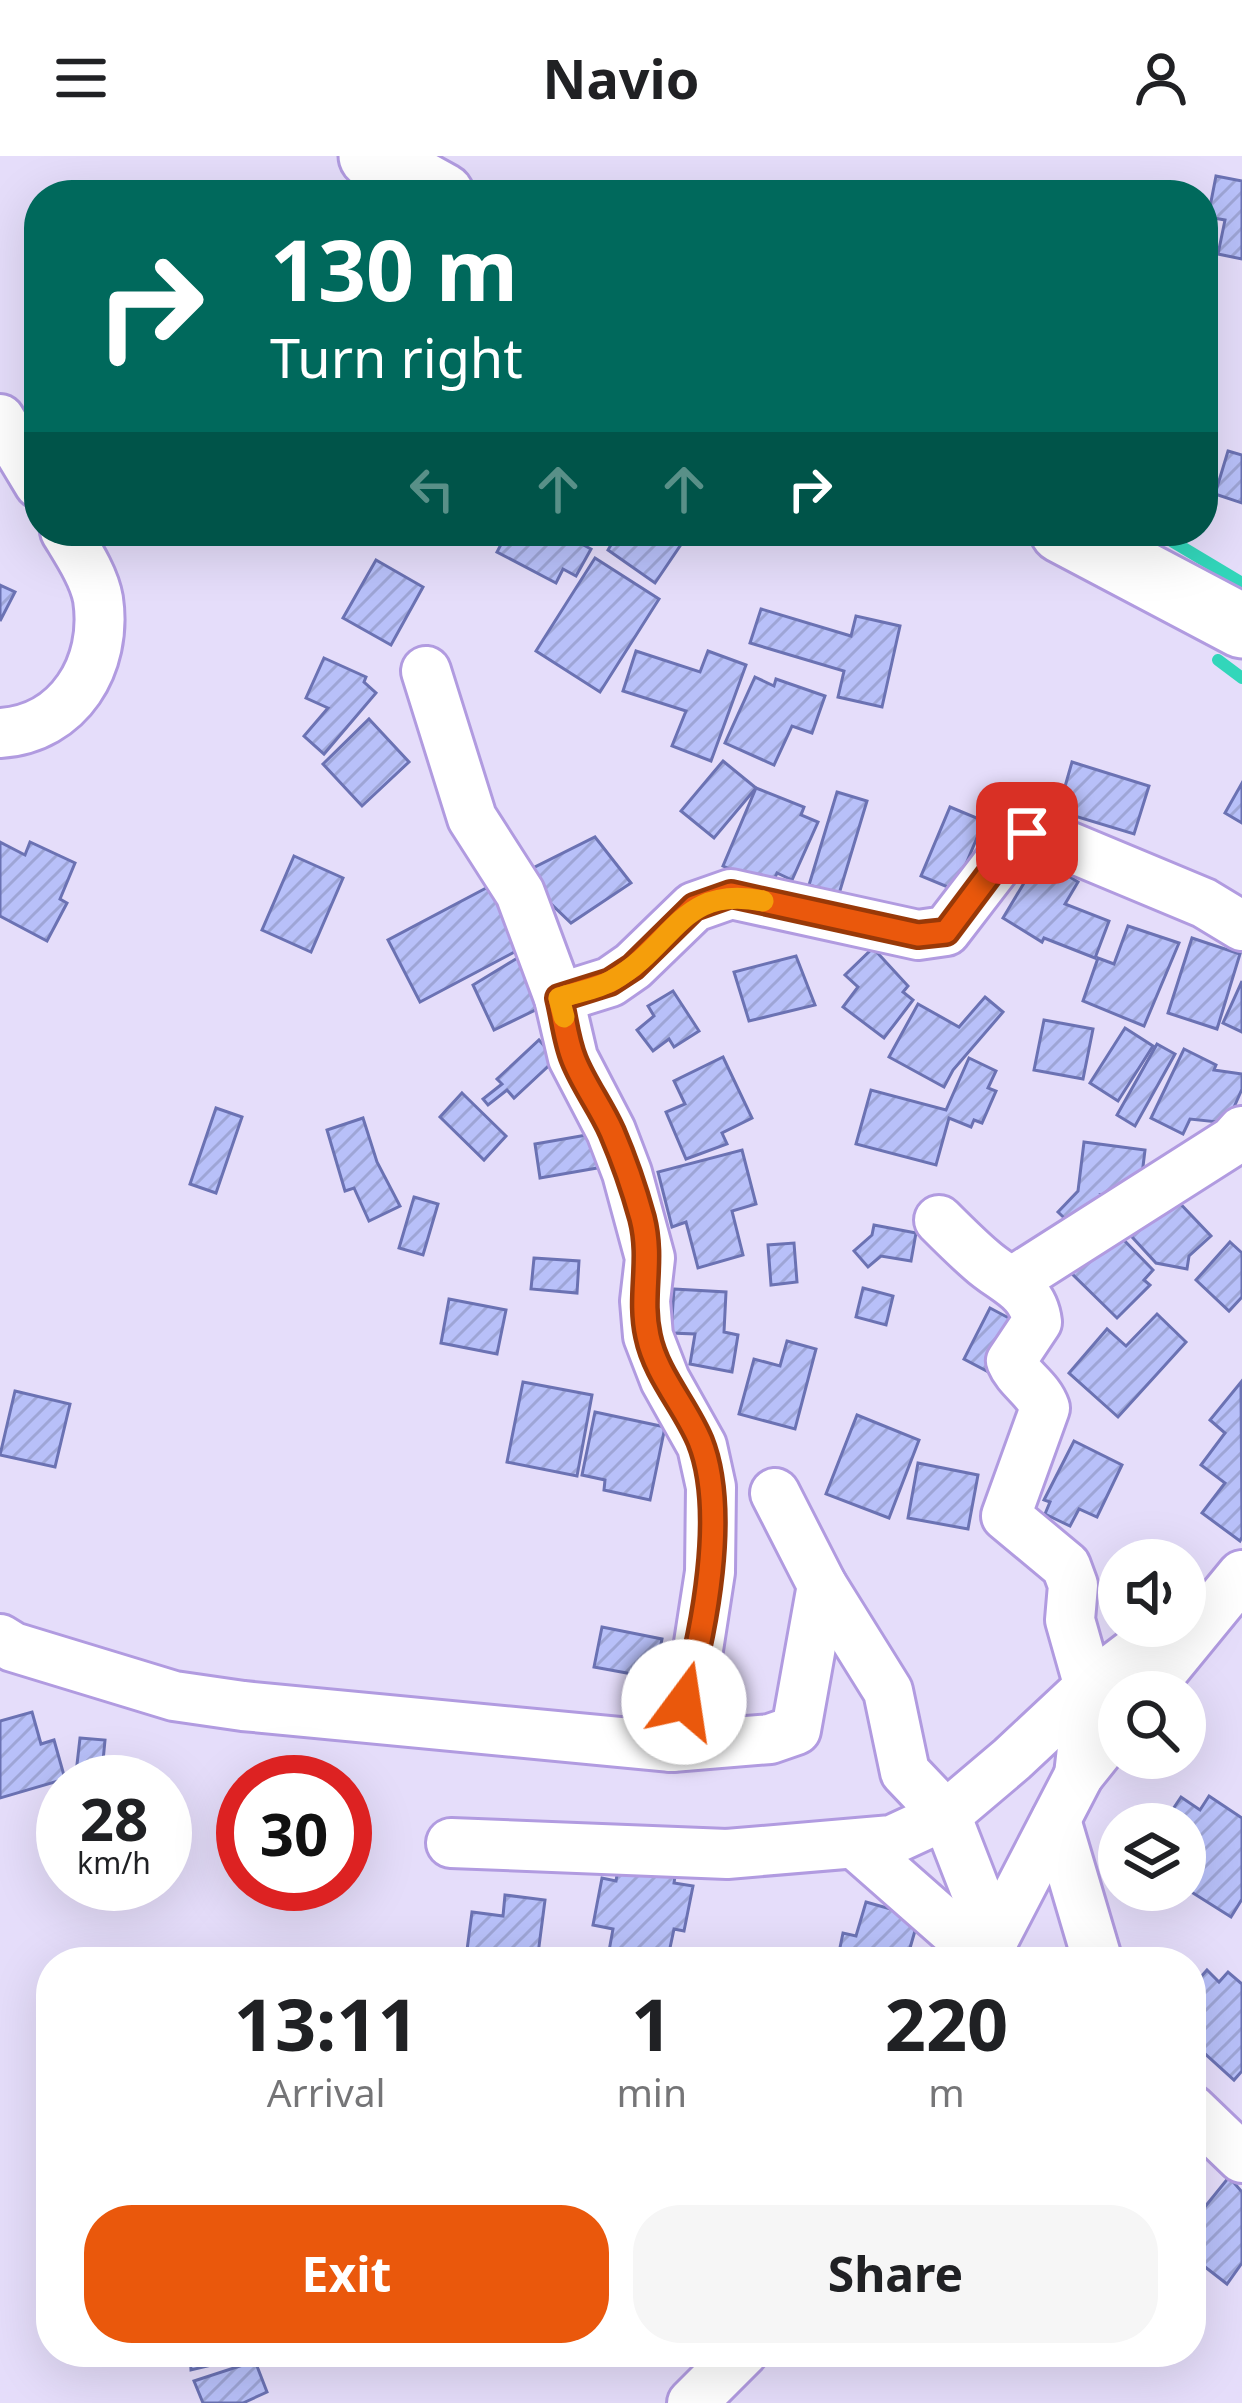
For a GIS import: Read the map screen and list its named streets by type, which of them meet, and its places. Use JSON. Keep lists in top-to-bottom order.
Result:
{
  "page": {
    "header": "Navio",
    "turn": ["130 m", "Turn right"],
    "speed": "28 km/h",
    "limit": "30",
    "eta": [
      "13:11",
      "Arrival",
      "1",
      "min",
      "220",
      "m"
    ],
    "buttons": ["Exit", "Share"]
  }
}
